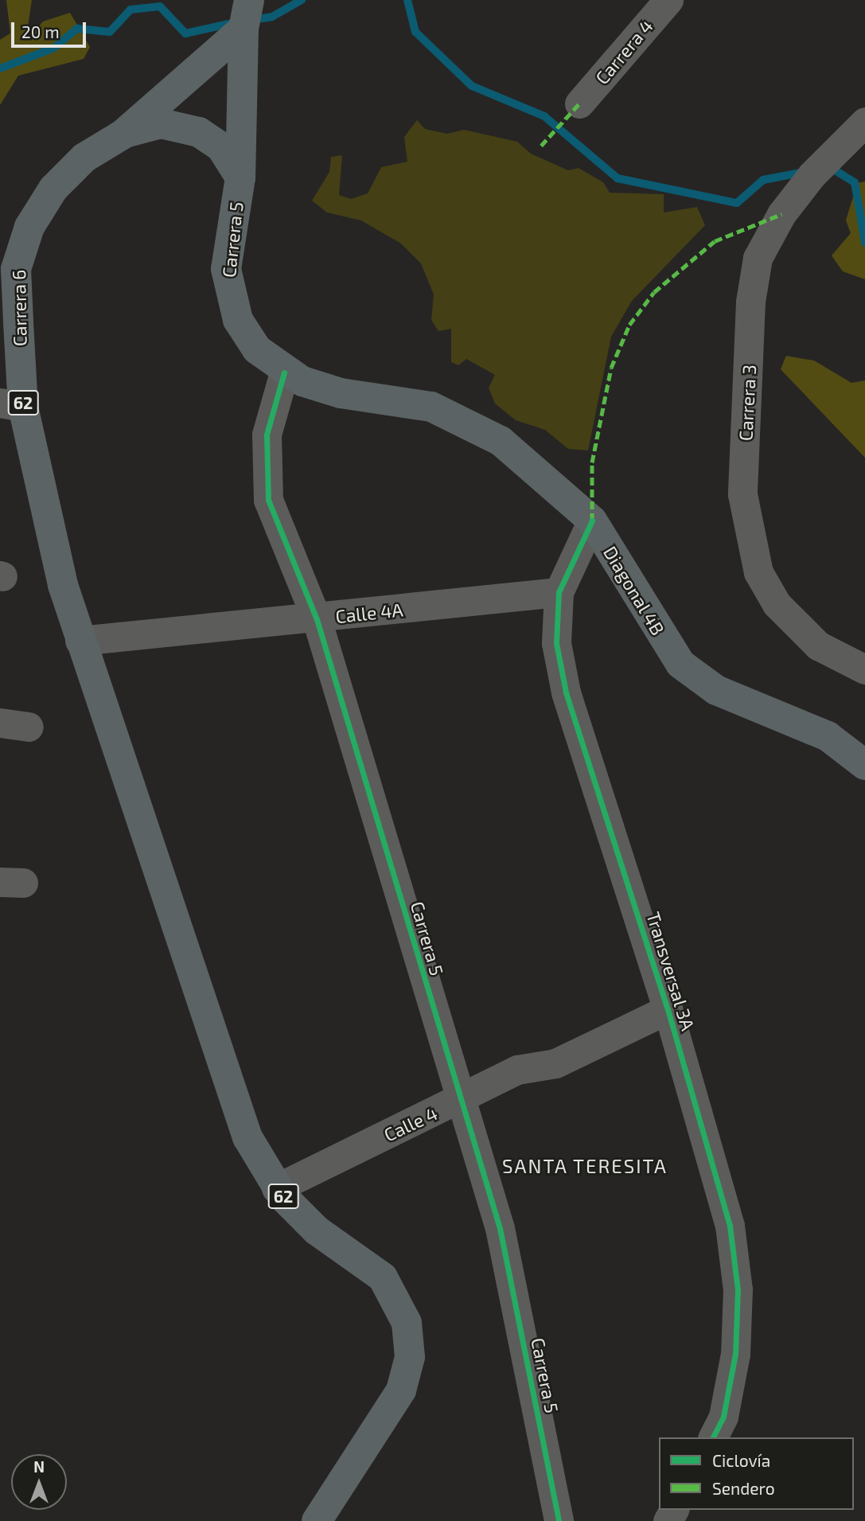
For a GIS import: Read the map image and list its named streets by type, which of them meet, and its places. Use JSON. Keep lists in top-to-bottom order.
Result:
{
  "streets": {
    "main road": [
      "Carrera 5",
      "Carrera 6",
      "62",
      "Diagonal 4B"
    ],
    "street": [
      "Carrera 4",
      "Carrera 3",
      "Calle 4A",
      "Transversal 3A",
      "Calle 4"
    ]
  },
  "crossings": [
    ["Carrera 5", "Carrera 6"],
    ["Carrera 5", "62"],
    ["Carrera 5", "Diagonal 4B"],
    ["Carrera 5", "Calle 4A"],
    ["Carrera 5", "Calle 4"],
    ["Carrera 6", "62"],
    ["Carrera 6", "Calle 4A"],
    ["62", "Calle 4A"],
    ["62", "Calle 4"],
    ["Diagonal 4B", "Transversal 3A"],
    ["Calle 4A", "Transversal 3A"],
    ["Transversal 3A", "Calle 4"]
  ],
  "districts": ["SANTA TERESITA"],
  "legend": ["Ciclovía", "Sendero"],
  "scale_bar": "20 m",
  "north": "top"
}
